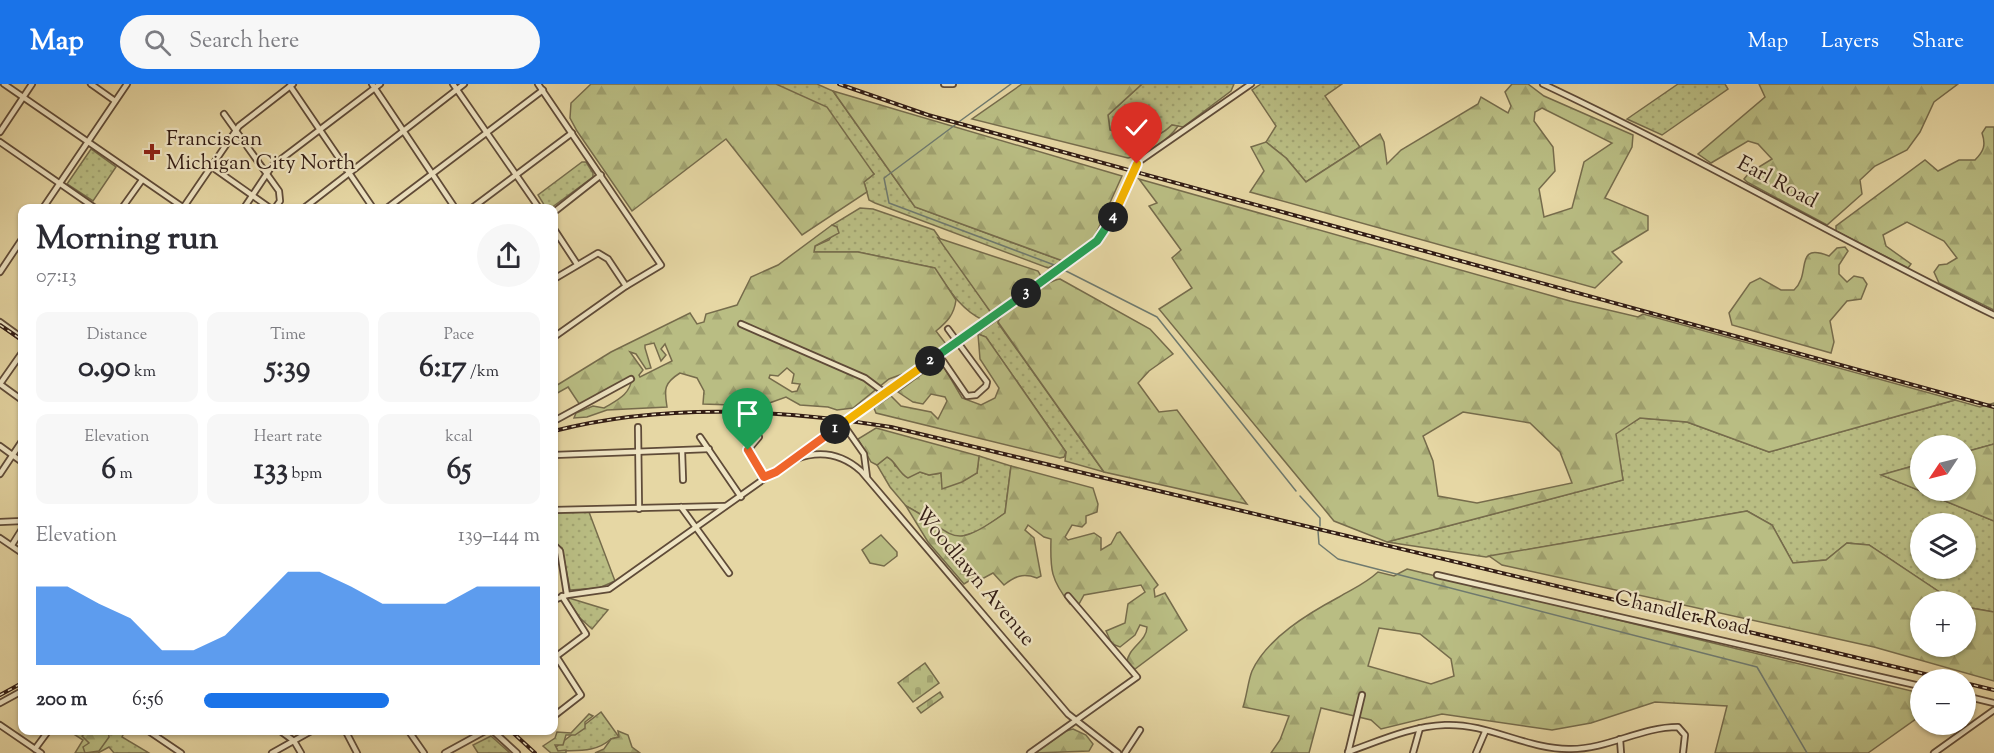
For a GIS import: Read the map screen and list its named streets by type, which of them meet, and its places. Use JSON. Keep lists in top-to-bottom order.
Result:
{
  "streets": {
    "street": ["Earl Road", "Woodlawn Avenue", "Chandler Road"]
  },
  "places": {
    "health": ["Franciscan Michigan City North"]
  },
  "north": "bottom left",
  "page": {
    "header": "Map",
    "search": "Search here",
    "nav": ["Map", "Layers", "Share"],
    "pins": [
      "4",
      "3",
      "2",
      "1"
    ],
    "heading": ["Morning run", "07:13"],
    "stats": [
      ["Distance", "0.90 km"],
      ["Time", "5:39"],
      ["Pace", "6:17 /km"],
      ["Elevation", "6 m"],
      ["Heart rate", "133 bpm"],
      ["kcal", "65"]
    ],
    "map_buttons": ["+", "−"],
    "chart": ["Elevation", "139–144 m"],
    "list": [
      {
        "name": "200 m",
        "note": "6:56"
      }
    ]
  }
}
